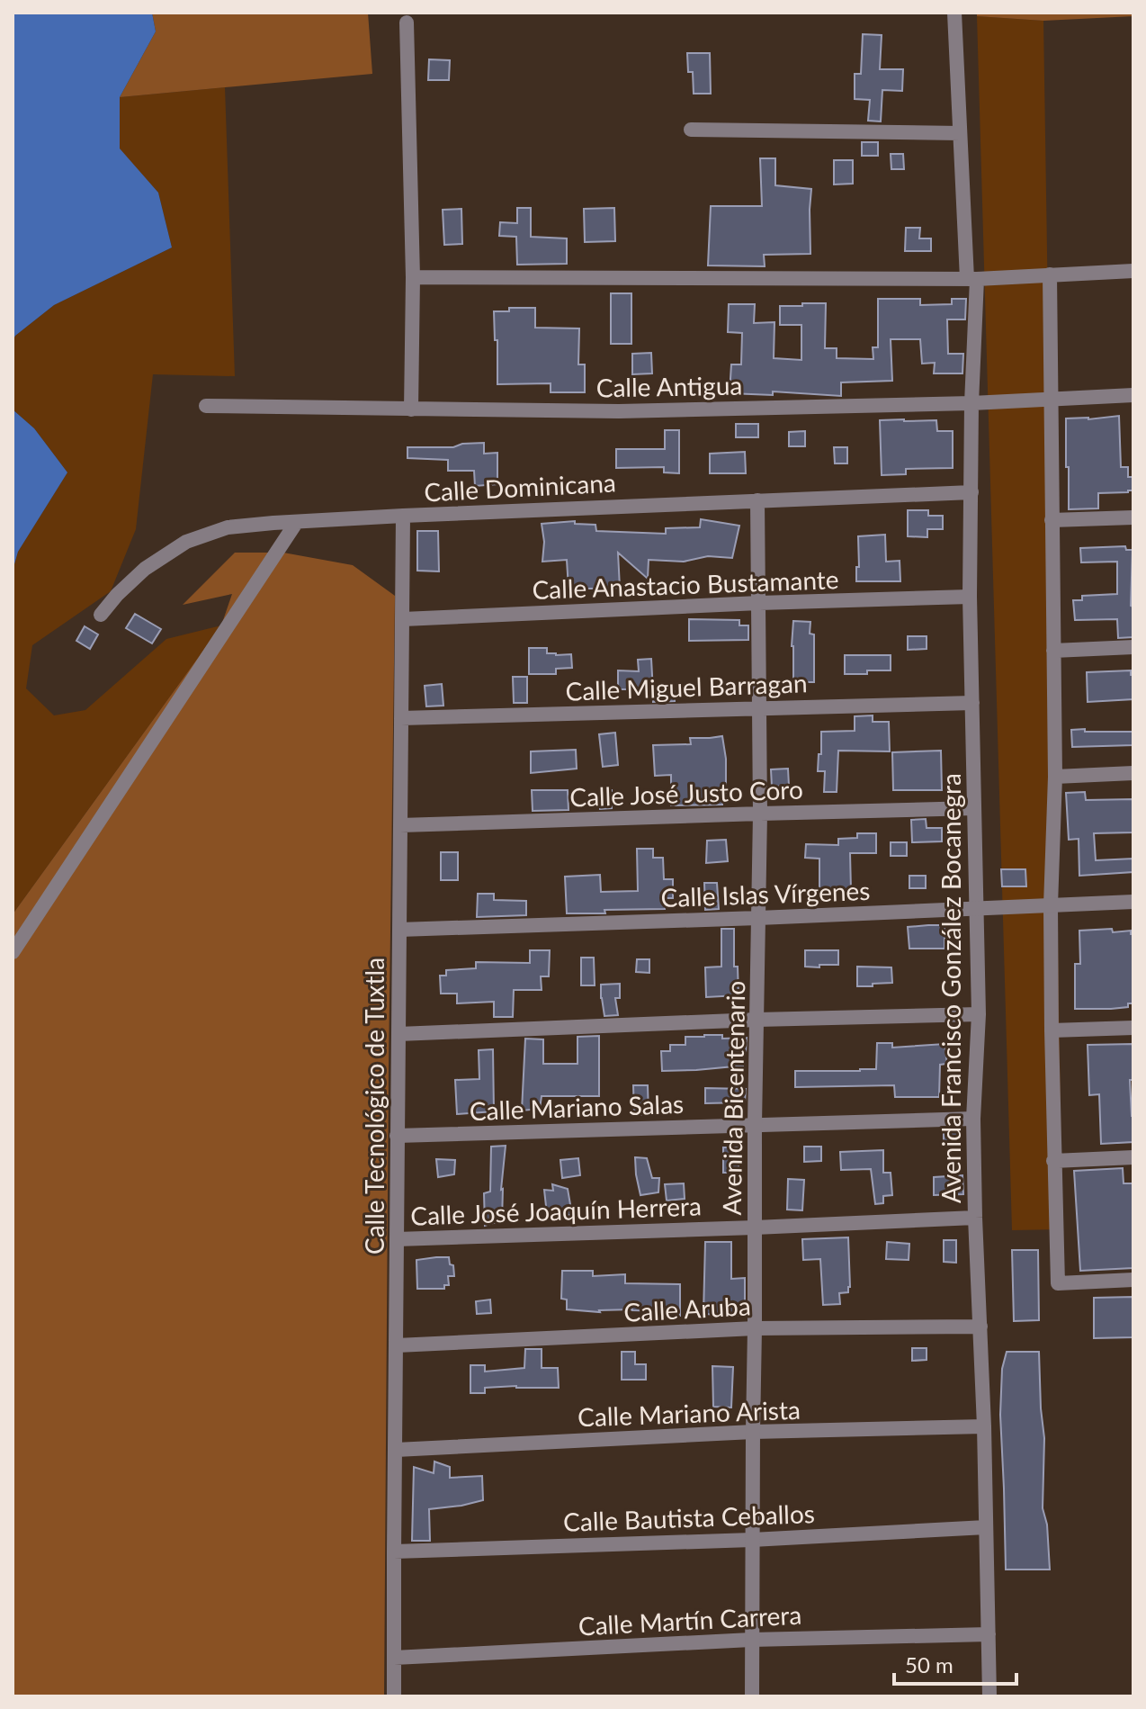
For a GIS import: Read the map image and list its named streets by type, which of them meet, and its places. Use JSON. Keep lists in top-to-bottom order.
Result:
{
  "streets": {
    "street": [
      "Calle Antigua",
      "Calle Dominicana",
      "Calle Anastacio Bustamante",
      "Calle Miguel Barragan",
      "Calle José Justo Coro",
      "Calle Islas Vírgenes",
      "Avenida Francisco González Bocanegra",
      "Avenida Bicentenario",
      "Calle Tecnológico de Tuxtla",
      "Calle Mariano Salas",
      "Calle José Joaquín Herrera",
      "Calle Aruba",
      "Calle Mariano Arista",
      "Calle Bautista Ceballos",
      "Calle Martín Carrera"
    ]
  },
  "crossings": [
    ["Calle Antigua", "Avenida Francisco González Bocanegra"],
    ["Calle Dominicana", "Avenida Francisco González Bocanegra"],
    ["Calle Dominicana", "Avenida Bicentenario"],
    ["Calle Dominicana", "Calle Tecnológico de Tuxtla"],
    ["Calle Anastacio Bustamante", "Avenida Francisco González Bocanegra"],
    ["Calle Anastacio Bustamante", "Avenida Bicentenario"],
    ["Calle Anastacio Bustamante", "Calle Tecnológico de Tuxtla"],
    ["Calle Miguel Barragan", "Avenida Francisco González Bocanegra"],
    ["Calle Miguel Barragan", "Avenida Bicentenario"],
    ["Calle Miguel Barragan", "Calle Tecnológico de Tuxtla"],
    ["Calle José Justo Coro", "Avenida Francisco González Bocanegra"],
    ["Calle José Justo Coro", "Avenida Bicentenario"],
    ["Calle José Justo Coro", "Calle Tecnológico de Tuxtla"],
    ["Calle Islas Vírgenes", "Avenida Francisco González Bocanegra"],
    ["Calle Islas Vírgenes", "Avenida Bicentenario"],
    ["Calle Islas Vírgenes", "Calle Tecnológico de Tuxtla"],
    ["Avenida Francisco González Bocanegra", "Calle Mariano Salas"],
    ["Avenida Francisco González Bocanegra", "Calle José Joaquín Herrera"],
    ["Avenida Francisco González Bocanegra", "Calle Aruba"],
    ["Avenida Francisco González Bocanegra", "Calle Mariano Arista"],
    ["Avenida Francisco González Bocanegra", "Calle Bautista Ceballos"],
    ["Avenida Francisco González Bocanegra", "Calle Martín Carrera"],
    ["Avenida Bicentenario", "Calle Mariano Salas"],
    ["Avenida Bicentenario", "Calle José Joaquín Herrera"],
    ["Avenida Bicentenario", "Calle Aruba"],
    ["Avenida Bicentenario", "Calle Mariano Arista"],
    ["Avenida Bicentenario", "Calle Bautista Ceballos"],
    ["Avenida Bicentenario", "Calle Martín Carrera"],
    ["Calle Tecnológico de Tuxtla", "Calle Mariano Salas"],
    ["Calle Tecnológico de Tuxtla", "Calle José Joaquín Herrera"],
    ["Calle Tecnológico de Tuxtla", "Calle Aruba"],
    ["Calle Tecnológico de Tuxtla", "Calle Mariano Arista"],
    ["Calle Tecnológico de Tuxtla", "Calle Bautista Ceballos"],
    ["Calle Tecnológico de Tuxtla", "Calle Martín Carrera"]
  ],
  "scale_bar": "50 m"
}
